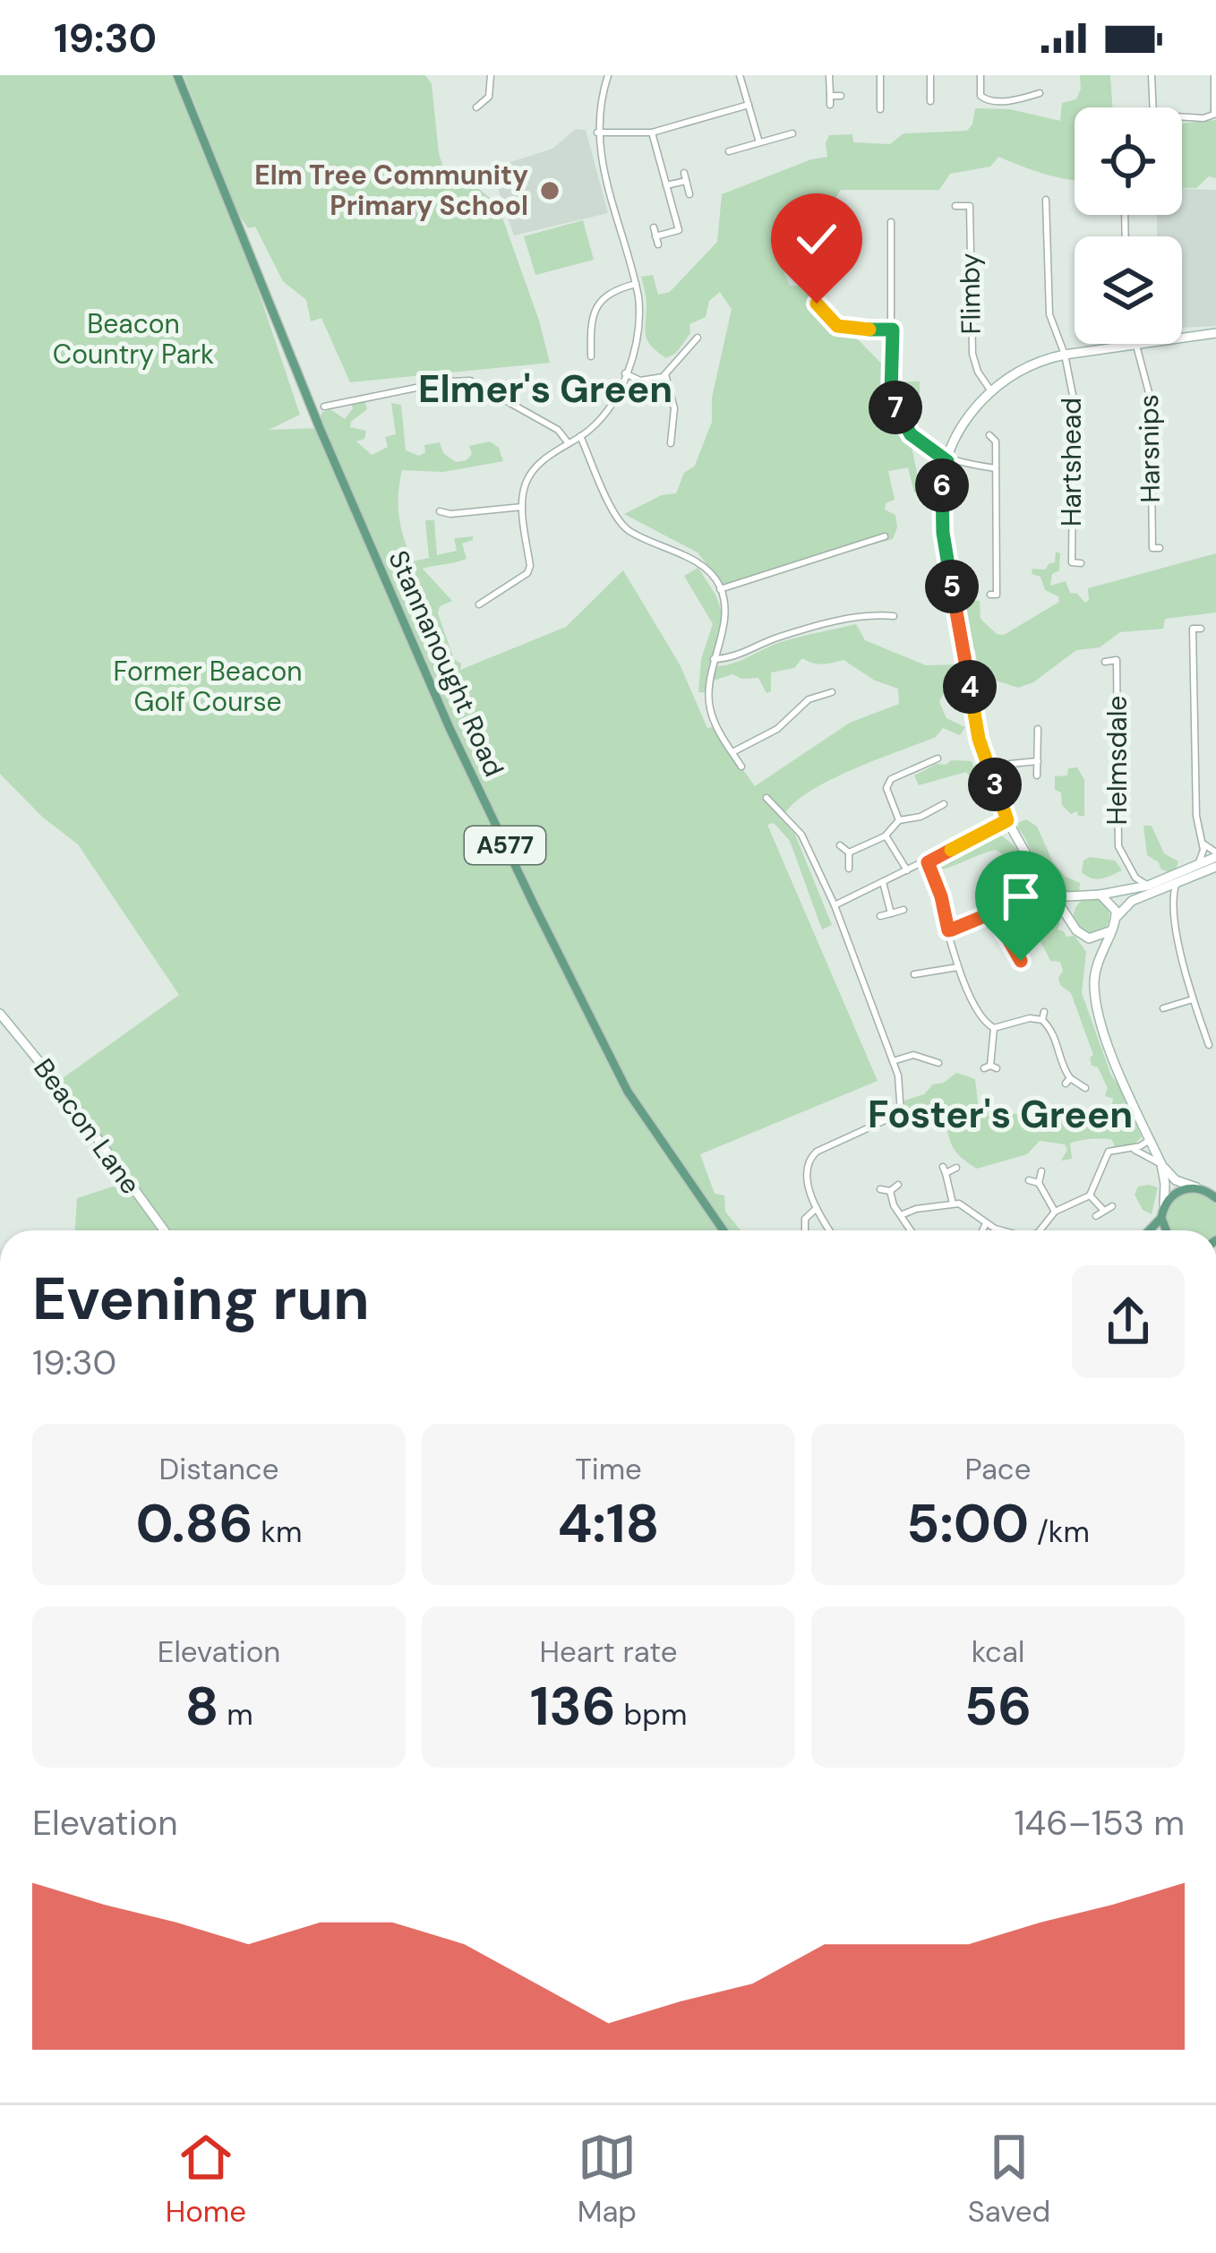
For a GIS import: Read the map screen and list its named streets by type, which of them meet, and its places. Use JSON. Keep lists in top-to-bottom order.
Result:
{
  "streets": {
    "main road": ["Stannanought Road", "A577"],
    "street": [
      "Flimby",
      "Harsnips",
      "Hartshead",
      "Helmsdale",
      "Beacon Lane"
    ]
  },
  "districts": ["Elmer's Green", "Foster's Green"],
  "parks": ["Beacon Country Park", "Former Beacon Golf Course"],
  "places": ["Elm Tree Community Primary School"],
  "page": {
    "status": "19:30",
    "pins": [
      "7",
      "6",
      "5",
      "4",
      "3"
    ],
    "heading": ["Evening run", "19:30"],
    "stats": [
      ["Distance", "0.86 km"],
      ["Time", "4:18"],
      ["Pace", "5:00 /km"],
      ["Elevation", "8 m"],
      ["Heart rate", "136 bpm"],
      ["kcal", "56"]
    ],
    "chart": ["Elevation", "146–153 m"],
    "tabs": ["Home", "Map", "Saved"]
  }
}
